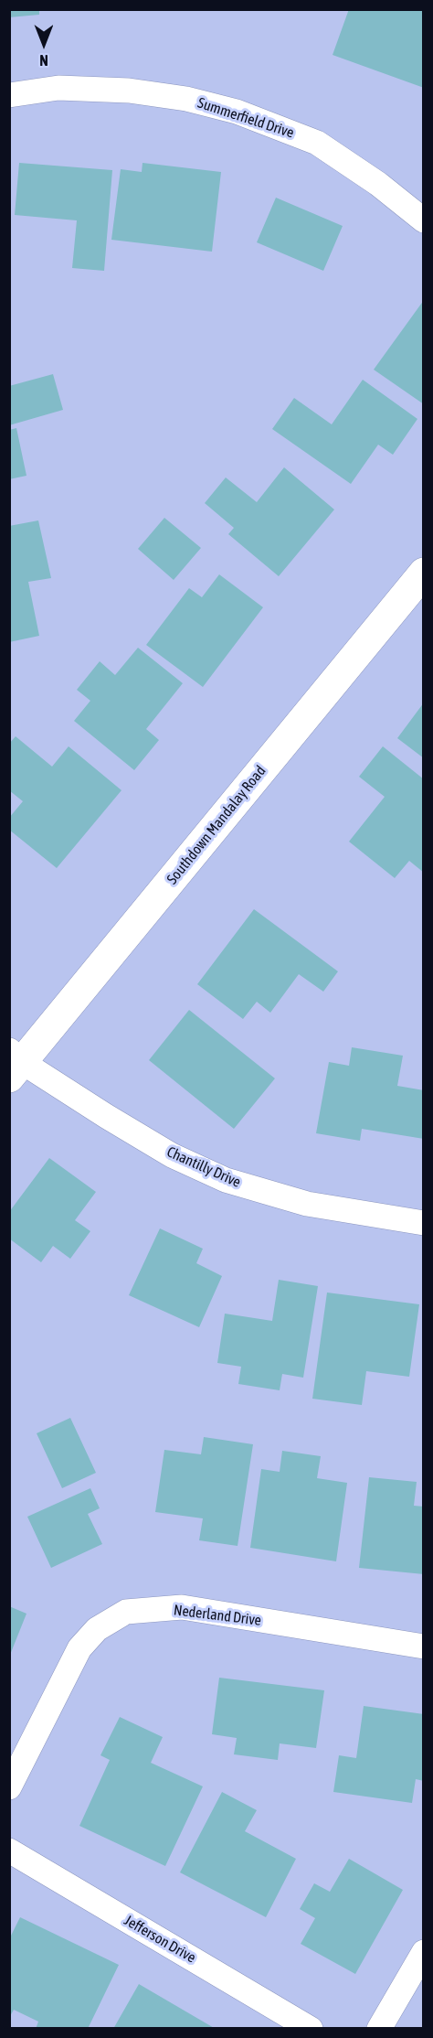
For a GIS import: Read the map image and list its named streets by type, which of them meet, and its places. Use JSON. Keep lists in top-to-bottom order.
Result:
{
  "streets": {
    "street": [
      "Summerfield Drive",
      "Southdown Mandalay Road",
      "Chantilly Drive",
      "Nederland Drive",
      "Jefferson Drive"
    ]
  },
  "crossings": [
    ["Southdown Mandalay Road", "Chantilly Drive"]
  ],
  "north": "bottom"
}
